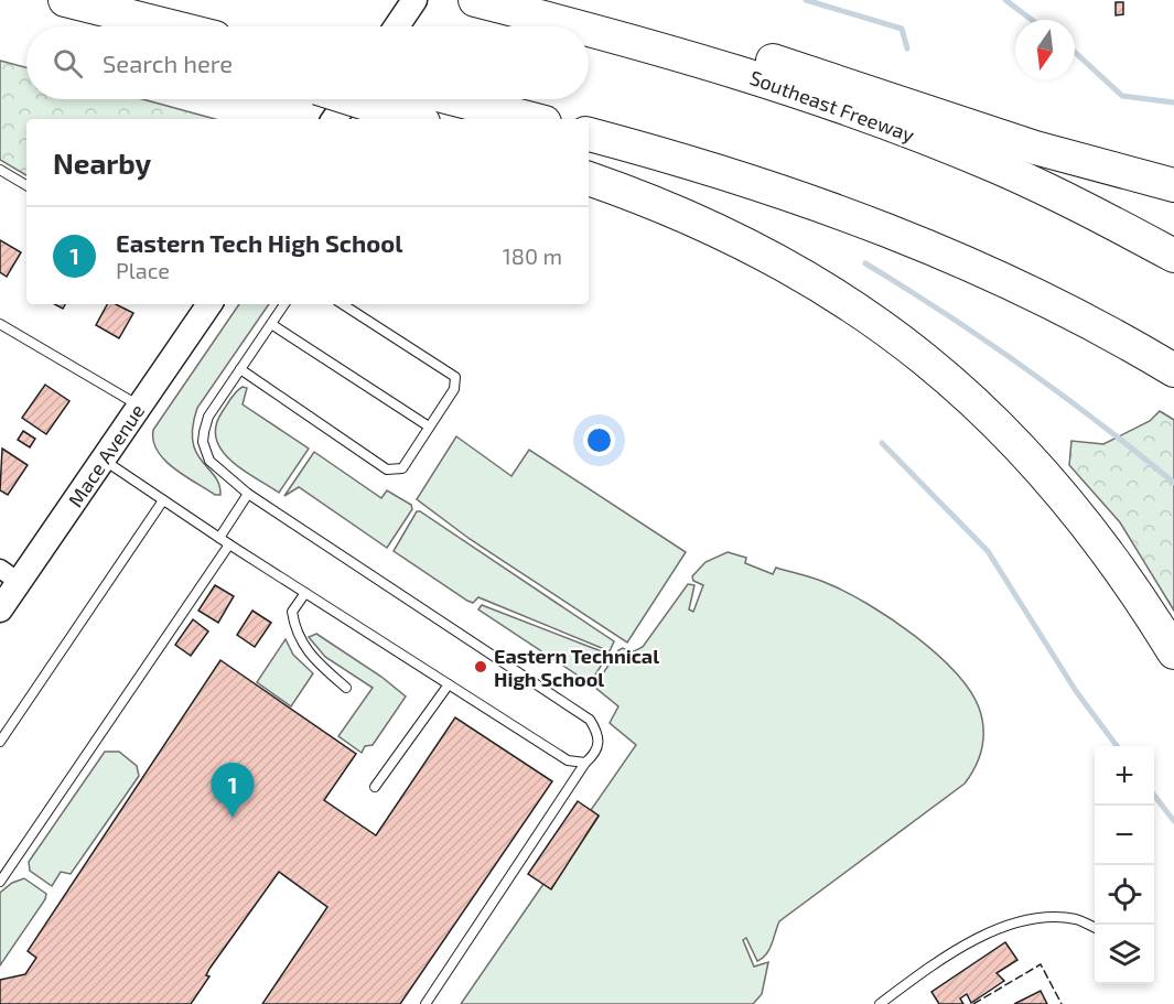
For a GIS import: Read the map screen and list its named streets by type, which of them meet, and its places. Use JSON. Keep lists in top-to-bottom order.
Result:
{
  "streets": {
    "highway": ["Southeast Freeway"],
    "main road": ["Mace Avenue"]
  },
  "places": ["Eastern Technical High School"],
  "north": "bottom",
  "page": {
    "search": "Search here",
    "heading": "Nearby",
    "list": [
      {
        "mark": "1",
        "name": "Eastern Tech High School",
        "note": "Place",
        "value": "180 m"
      }
    ],
    "map_buttons": ["+", "−"],
    "pins": "1"
  }
}
